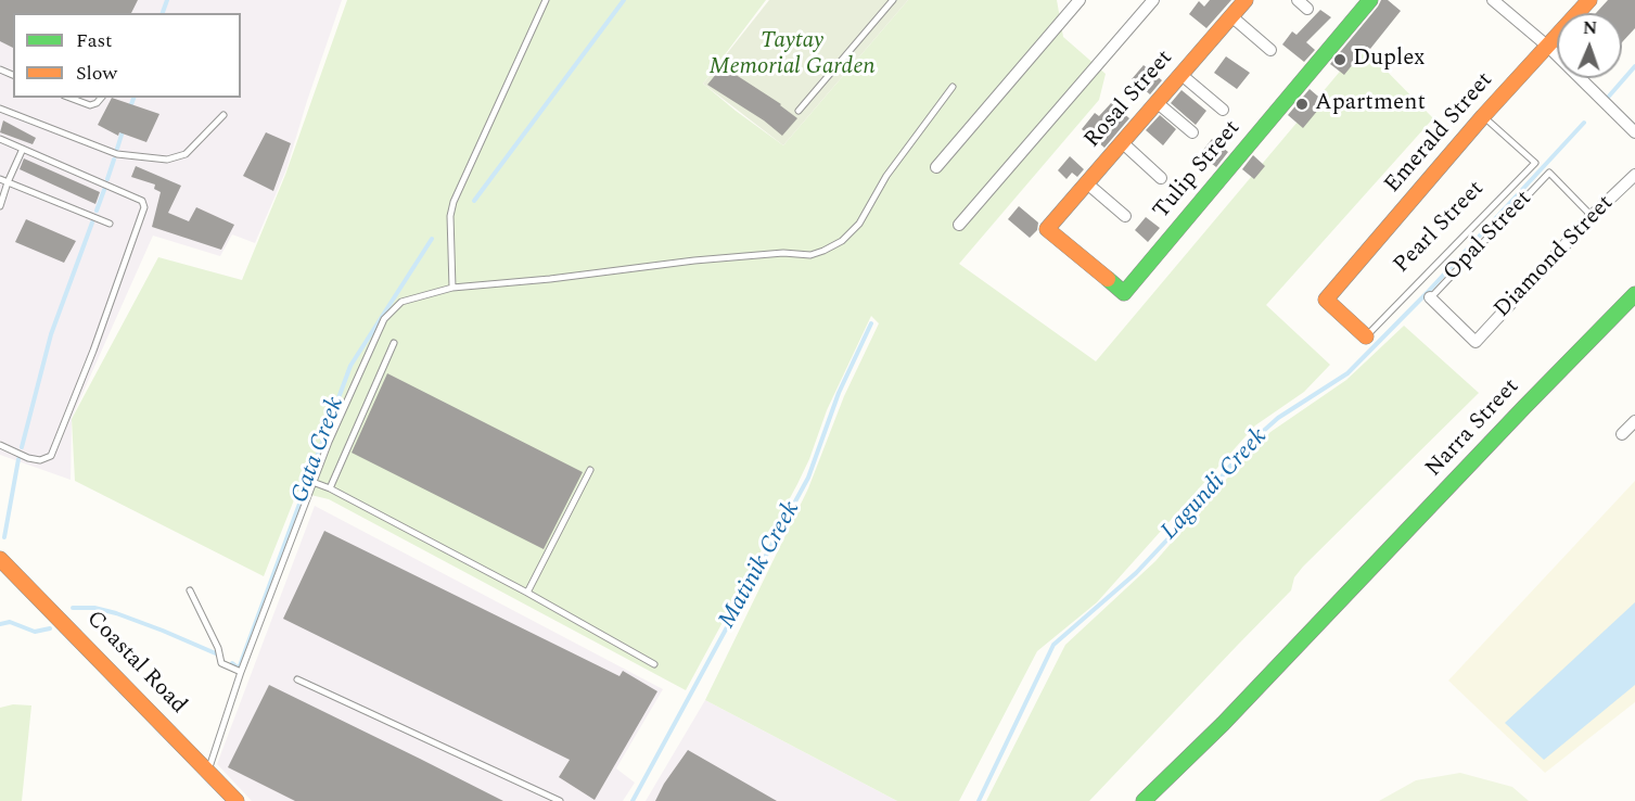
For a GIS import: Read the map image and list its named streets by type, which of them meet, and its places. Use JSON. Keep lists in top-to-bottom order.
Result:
{
  "streets": {
    "street": [
      "Rosal Street",
      "Emerald Street",
      "Tulip Street",
      "Pearl Street",
      "Opal Street",
      "Diamond Street",
      "Narra Street",
      "Coastal Road"
    ]
  },
  "crossings": [
    ["Rosal Street", "Tulip Street"],
    ["Emerald Street", "Pearl Street"],
    ["Opal Street", "Diamond Street"]
  ],
  "water": ["Gata Creek", "Lagundi Creek", "Matinik Creek"],
  "parks": ["Taytay Memorial Garden"],
  "places": ["Duplex", "Apartment"],
  "legend": ["Fast", "Slow"],
  "north": "top"
}
